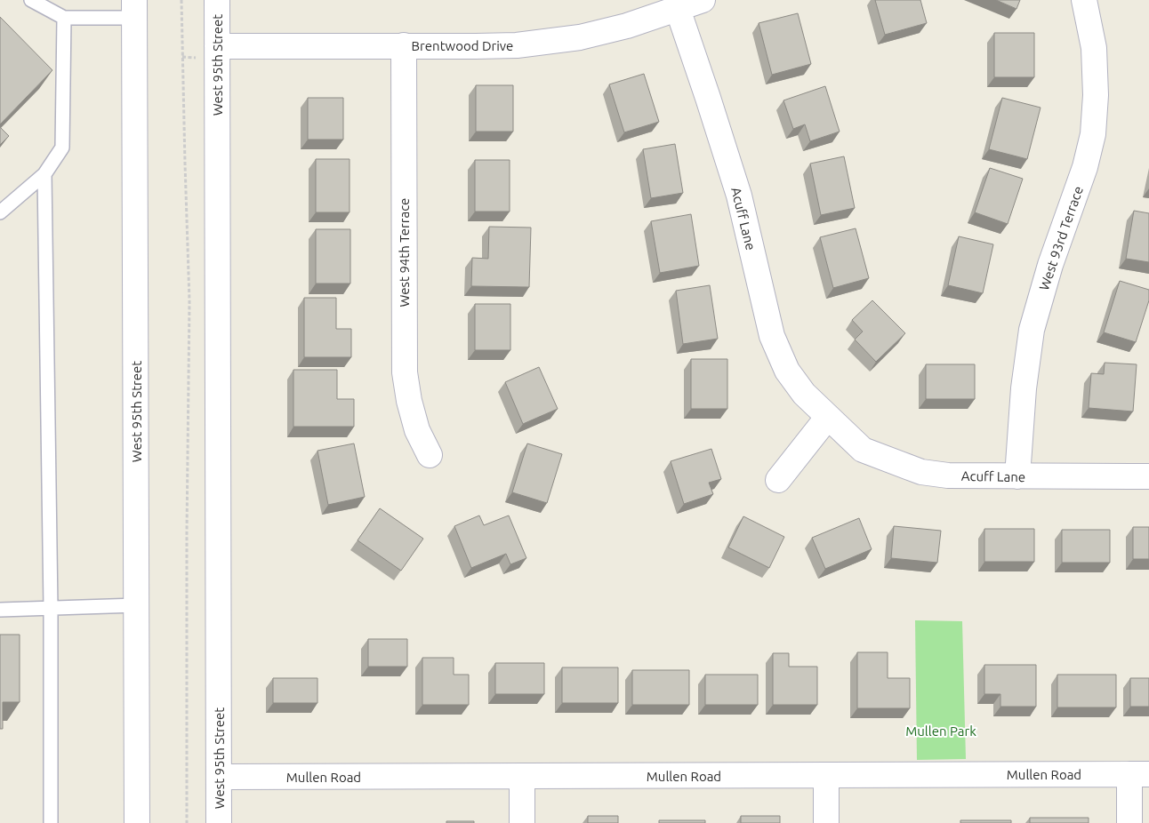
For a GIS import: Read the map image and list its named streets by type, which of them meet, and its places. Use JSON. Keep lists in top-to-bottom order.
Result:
{
  "streets": {
    "street": [
      "Brentwood Drive",
      "West 95th Street",
      "Acuff Lane",
      "West 93rd Terrace",
      "West 94th Terrace",
      "Mullen Road"
    ]
  },
  "crossings": [
    ["Brentwood Drive", "West 95th Street"],
    ["Brentwood Drive", "Acuff Lane"],
    ["Brentwood Drive", "West 94th Terrace"],
    ["West 95th Street", "Mullen Road"],
    ["Acuff Lane", "West 93rd Terrace"]
  ],
  "parks": ["Mullen Park"]
}
